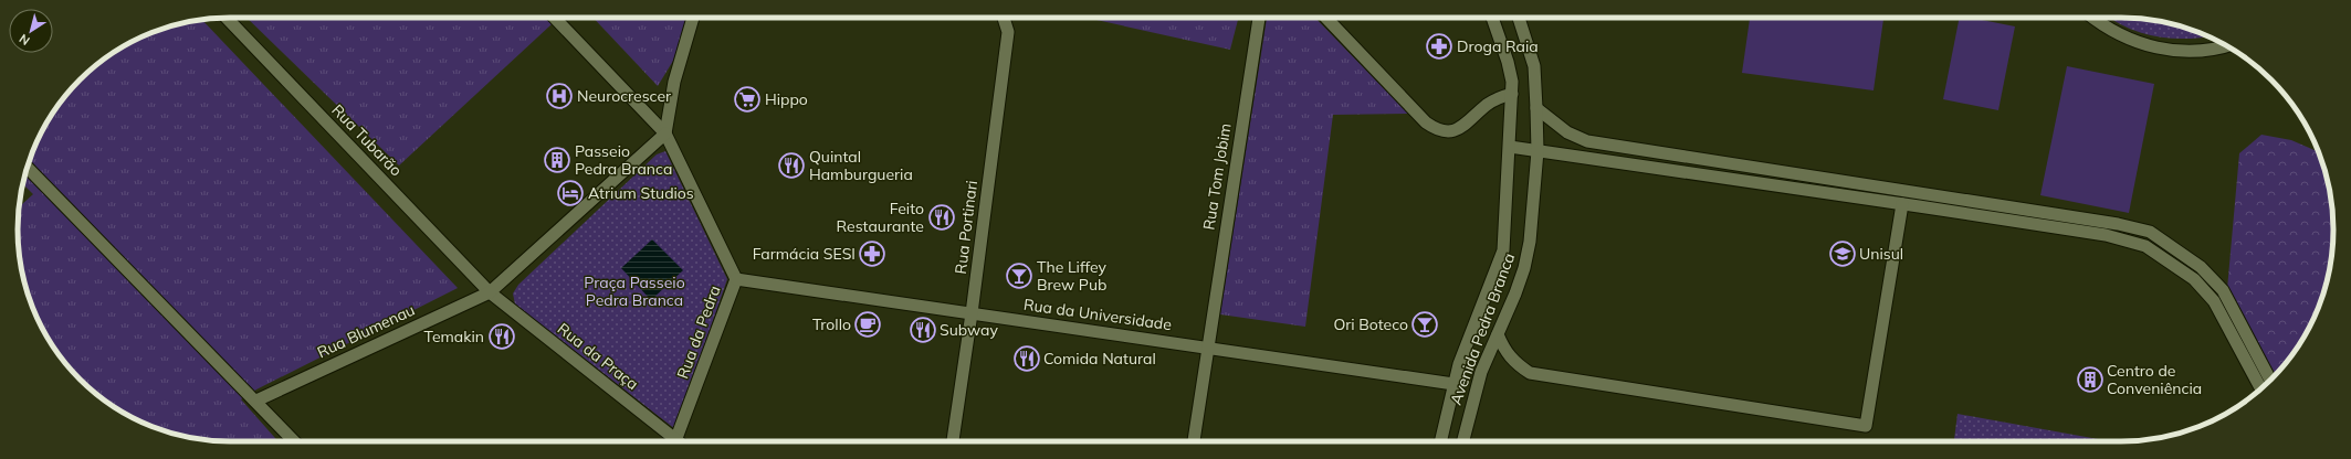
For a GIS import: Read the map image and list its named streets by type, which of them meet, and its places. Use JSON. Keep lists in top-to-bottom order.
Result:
{
  "streets": {
    "street": [
      "Rua Tubarão",
      "Rua Tom Jobim",
      "Rua Portinari",
      "Rua da Universidade",
      "Avenida Pedra Branca",
      "Rua Blumenau",
      "Rua da Pedra",
      "Rua da Praça"
    ]
  },
  "crossings": [
    ["Rua Tubarão", "Rua Blumenau"],
    ["Rua Tubarão", "Rua da Praça"],
    ["Rua Tom Jobim", "Rua da Universidade"],
    ["Rua Portinari", "Rua da Universidade"],
    ["Rua da Universidade", "Avenida Pedra Branca"],
    ["Rua da Universidade", "Rua da Pedra"],
    ["Rua Blumenau", "Rua da Pedra"],
    ["Rua Blumenau", "Rua da Praça"]
  ],
  "parks": ["Praça Passeio Pedra Branca"],
  "places": {
    "pharmacy": ["Droga Raia", "Farmácia SESI"],
    "hospital": ["Neurocrescer"],
    "supermarket": ["Hippo"],
    "building": ["Passeio Pedra Branca", "Centro de Conveniência"],
    "restaurant": [
      "Quintal Hamburgueria",
      "Feito Restaurante",
      "Subway",
      "Temakin",
      "Comida Natural"
    ],
    "hotel": ["Atrium Studios"],
    "school or university": ["Unisul"],
    "bar": ["The Liffey Brew Pub", "Ori Boteco"],
    "cafe": ["Trollo"]
  },
  "north": "bottom left"
}
